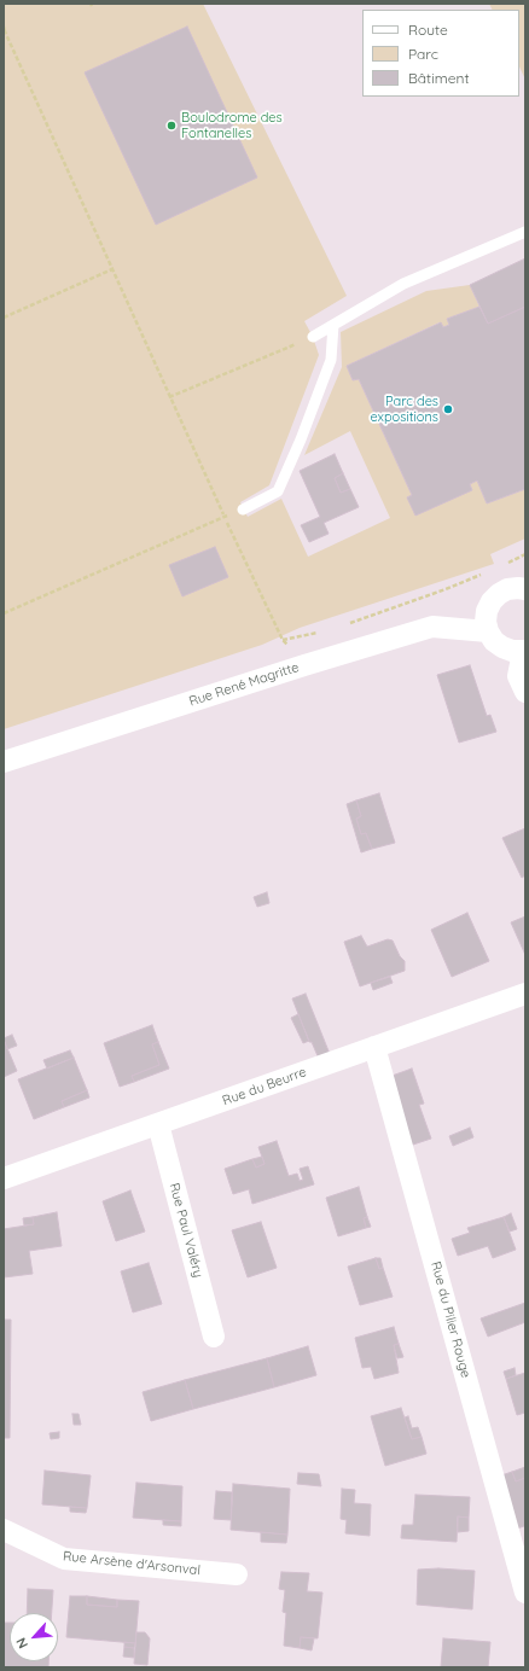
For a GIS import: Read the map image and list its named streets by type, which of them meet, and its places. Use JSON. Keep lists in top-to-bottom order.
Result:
{
  "streets": {
    "street": [
      "Rue René Magritte",
      "Rue du Beurre",
      "Rue Paul Valéry",
      "Rue du Pilier Rouge",
      "Rue Arsène d'Arsonval"
    ]
  },
  "crossings": [
    ["Rue du Beurre", "Rue Paul Valéry"],
    ["Rue du Beurre", "Rue du Pilier Rouge"]
  ],
  "places": ["Boulodrome des Fontanelles", "Parc des expositions"],
  "legend": ["Route", "Parc", "Bâtiment"],
  "north": "bottom left"
}
